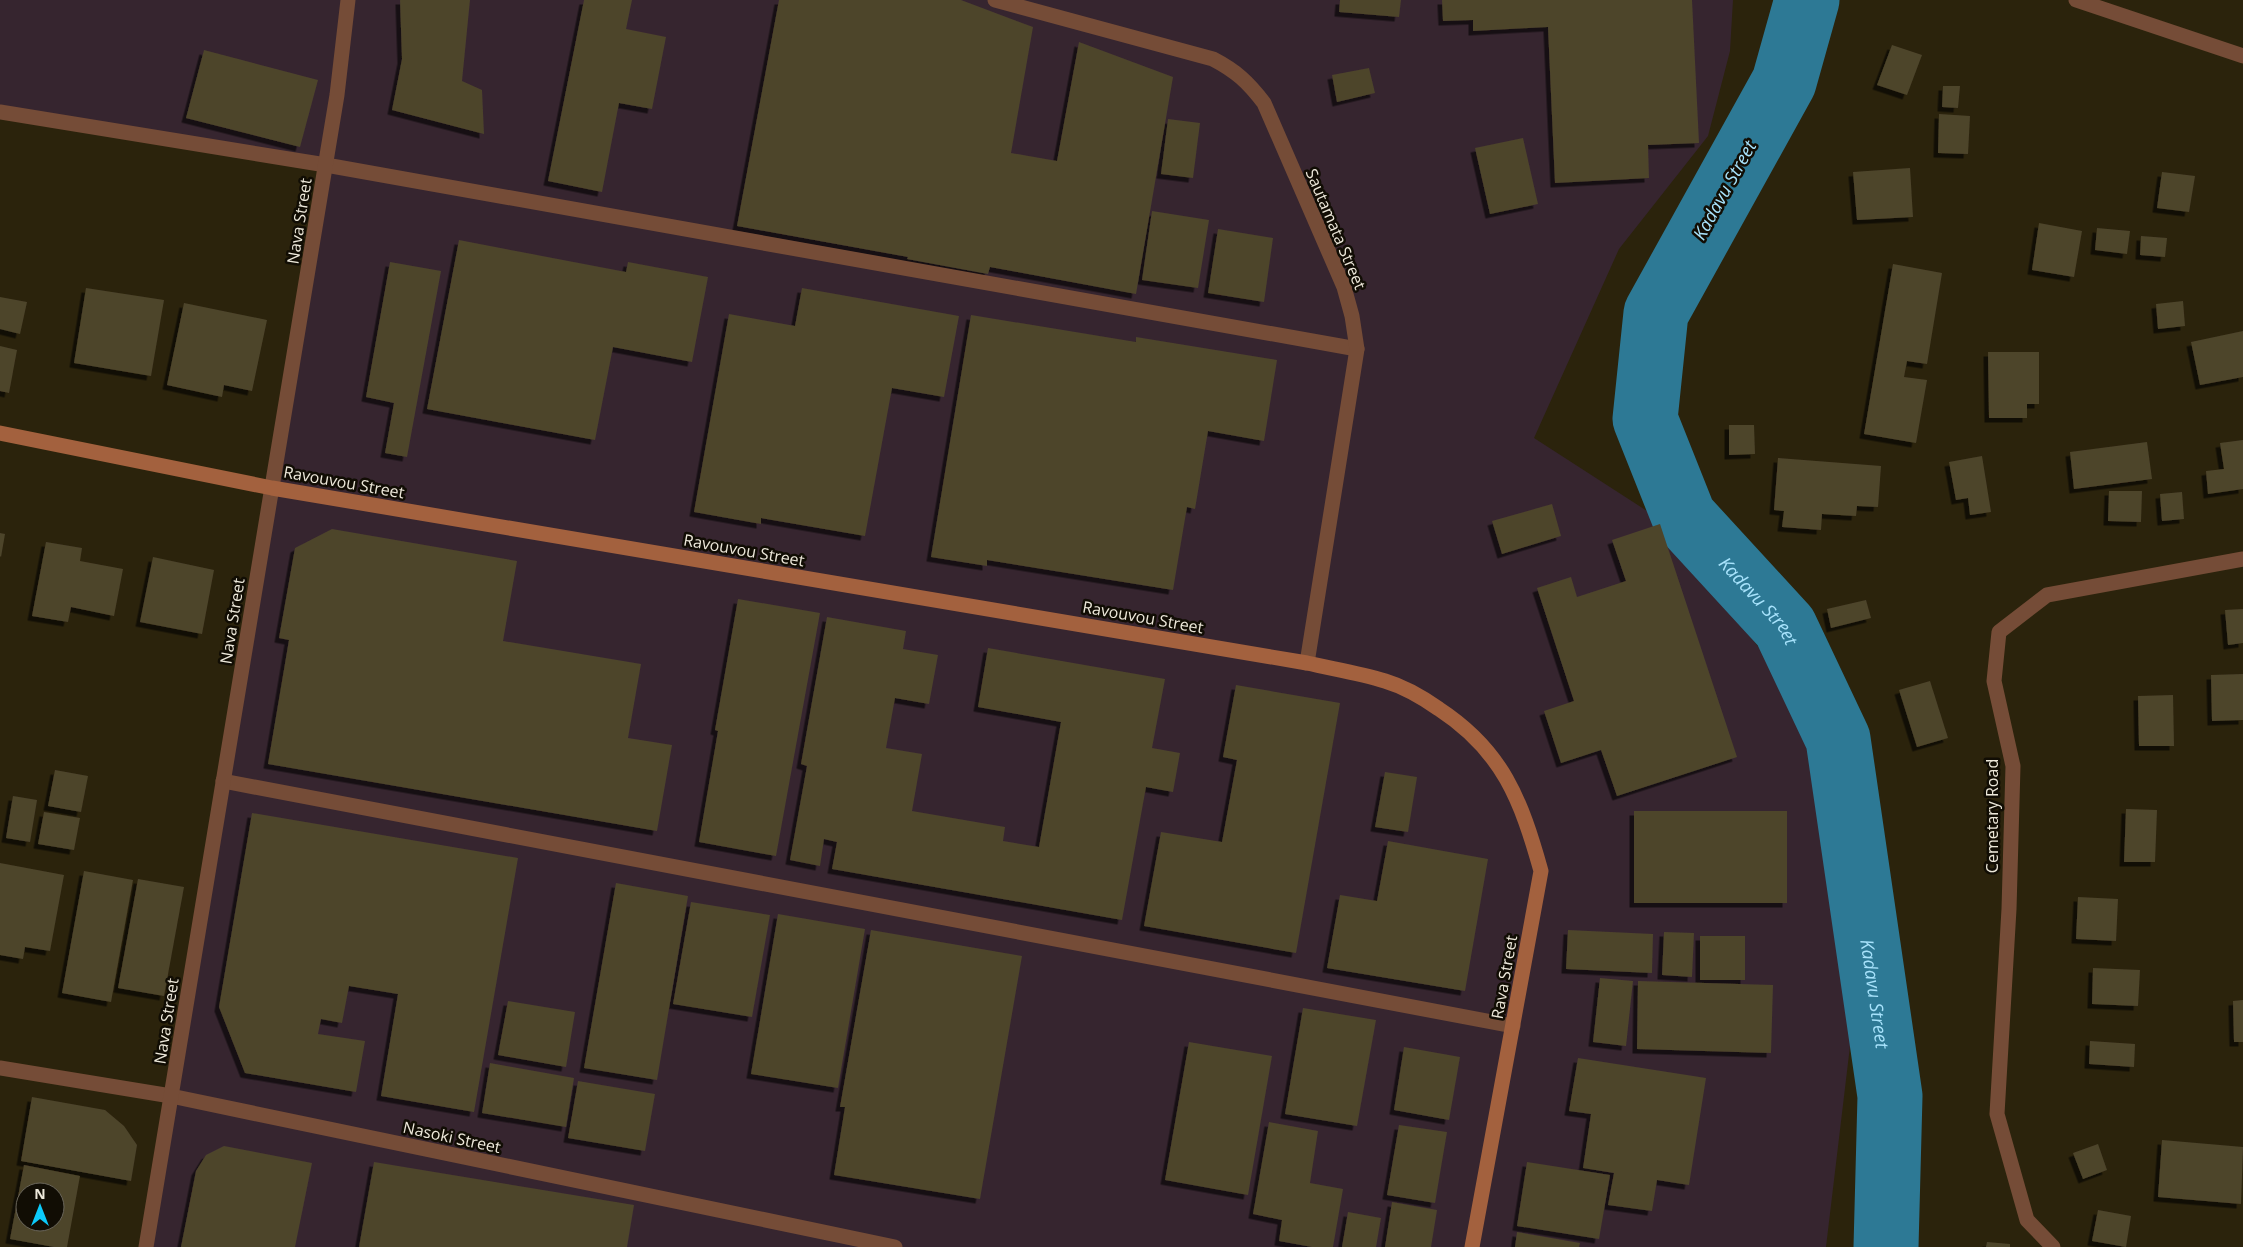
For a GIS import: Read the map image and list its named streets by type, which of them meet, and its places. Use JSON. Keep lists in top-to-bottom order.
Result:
{
  "streets": {
    "main road": ["Ravouvou Street", "Rava Street"],
    "street": [
      "Nava Street",
      "Sautamata Street",
      "Cemetary Road",
      "Nasoki Street"
    ]
  },
  "crossings": [
    ["Nava Street", "Ravouvou Street"],
    ["Nava Street", "Nasoki Street"],
    ["Sautamata Street", "Ravouvou Street"],
    ["Ravouvou Street", "Rava Street"]
  ],
  "water": ["Kadavu Street"],
  "north": "top"
}
